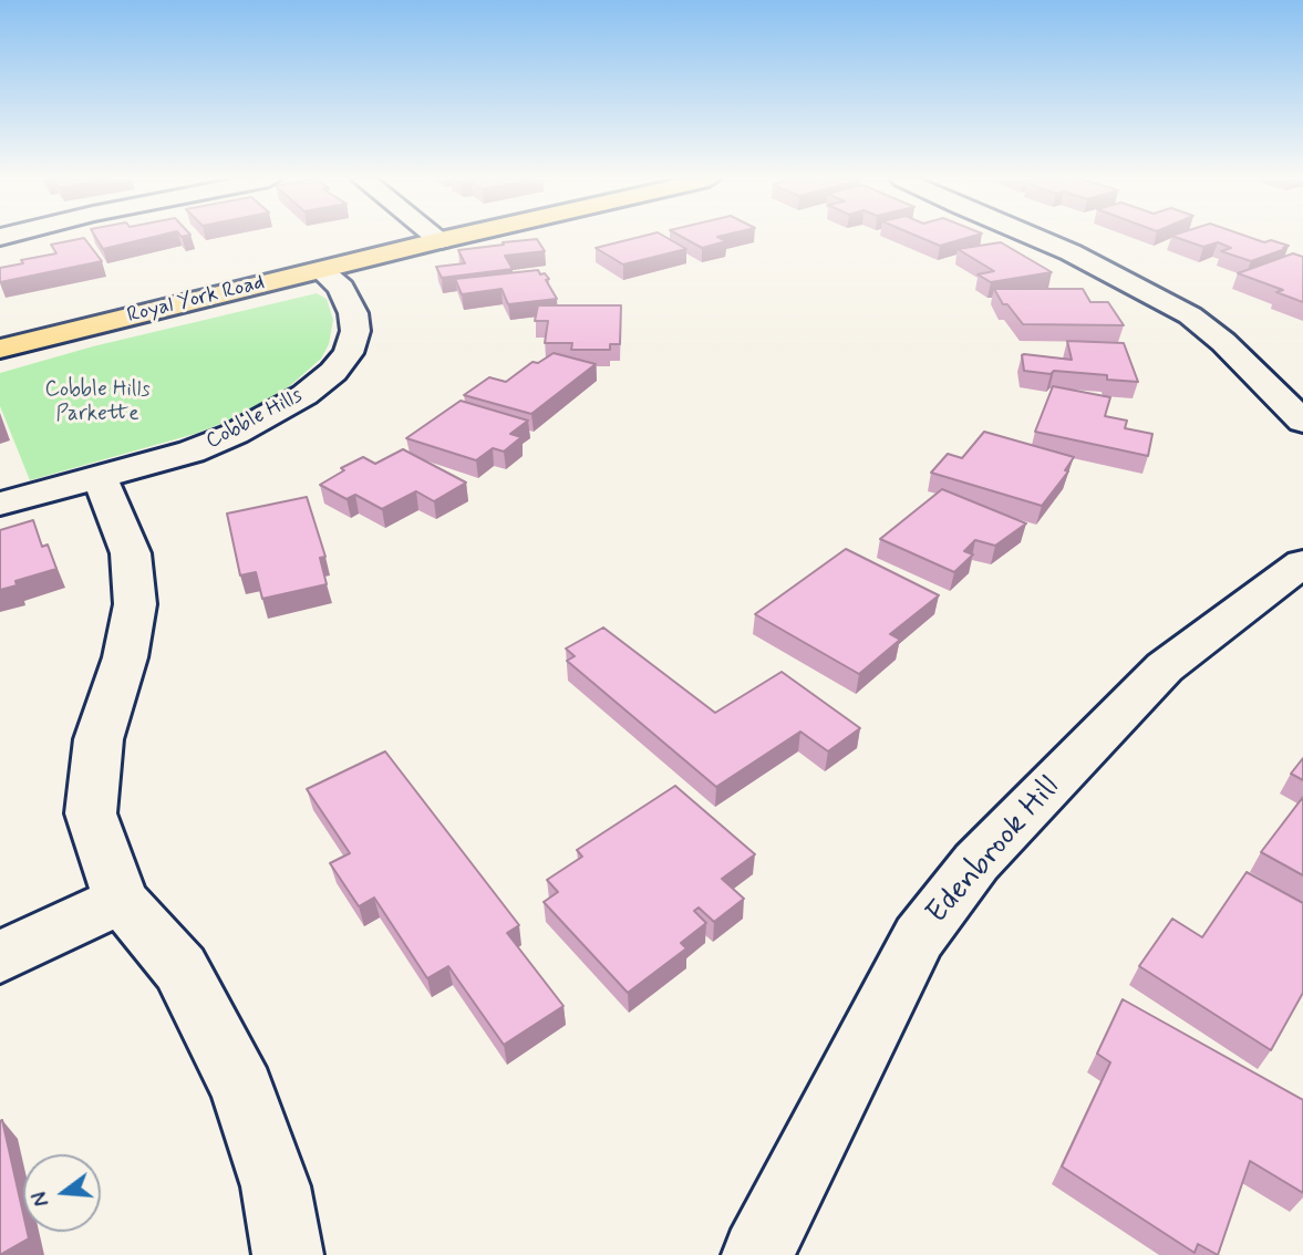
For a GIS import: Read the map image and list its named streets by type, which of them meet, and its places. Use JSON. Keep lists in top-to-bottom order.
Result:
{
  "streets": {
    "main road": ["Royal York Road"],
    "street": ["Cobble Hills", "Edenbrook Hill"]
  },
  "crossings": [
    ["Royal York Road", "Cobble Hills"]
  ],
  "parks": ["Cobble Hills Parkette"],
  "north": "left"
}
